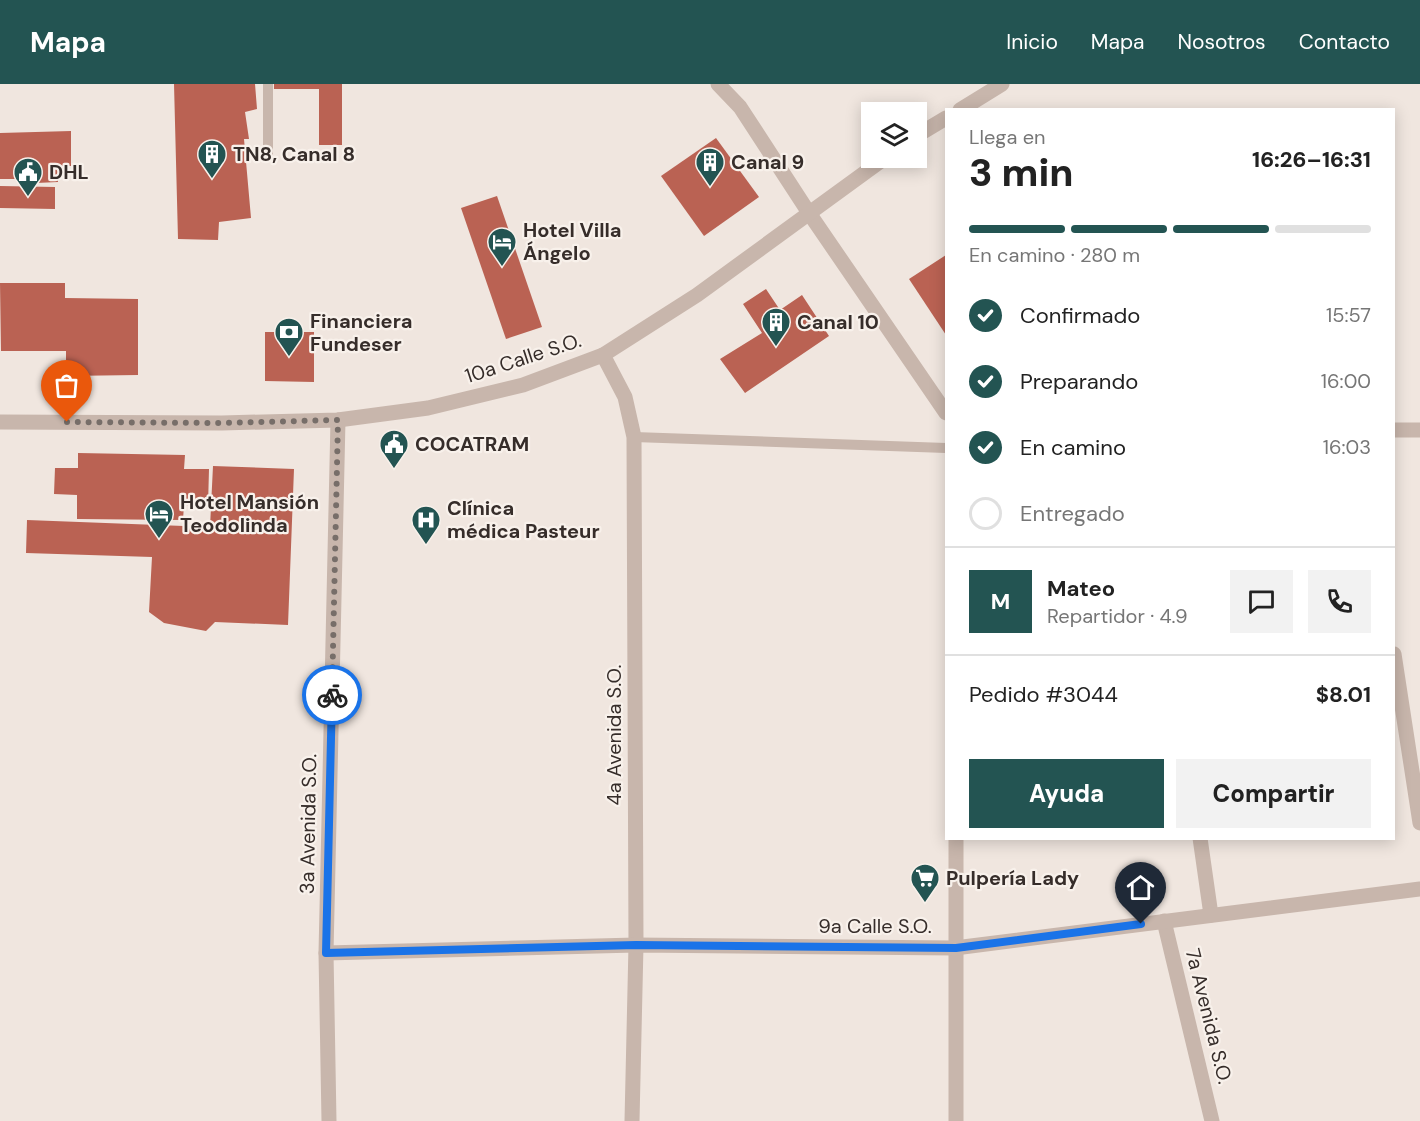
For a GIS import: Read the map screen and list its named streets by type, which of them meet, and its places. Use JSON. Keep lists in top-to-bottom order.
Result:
{
  "streets": {
    "street": [
      "10a Calle S.O.",
      "4a Avenida S.O.",
      "3a Avenida S.O.",
      "9a Calle S.O.",
      "7a Avenida S.O."
    ]
  },
  "crossings": [
    ["10a Calle S.O.", "4a Avenida S.O."],
    ["10a Calle S.O.", "3a Avenida S.O."],
    ["4a Avenida S.O.", "9a Calle S.O."],
    ["3a Avenida S.O.", "9a Calle S.O."],
    ["9a Calle S.O.", "7a Avenida S.O."]
  ],
  "places": {
    "building": ["TN8, Canal 8", "Canal 9", "Canal 10"],
    "public building": ["DHL", "COCATRAM"],
    "hotel": ["Hotel Villa Ángelo", "Hotel Mansión Teodolinda"],
    "bank": ["Financiera Fundeser"],
    "hospital": ["Clínica médica Pasteur"],
    "supermarket": ["Pulpería Lady"]
  },
  "page": {
    "header": "Mapa",
    "nav": [
      "Inicio",
      "Mapa",
      "Nosotros",
      "Contacto"
    ],
    "heading": ["3 min", "Llega en", "16:26–16:31"],
    "panel": [
      "Mateo",
      "Repartidor · 4.9",
      "Pedido #3044",
      "$8.01"
    ],
    "bar": "En camino · 280 m",
    "list": [
      ["Confirmado", "15:57"],
      ["Preparando", "16:00"],
      ["En camino", "16:03"],
      "Entregado"
    ],
    "round": "M",
    "buttons": ["Ayuda", "Compartir"]
  }
}
